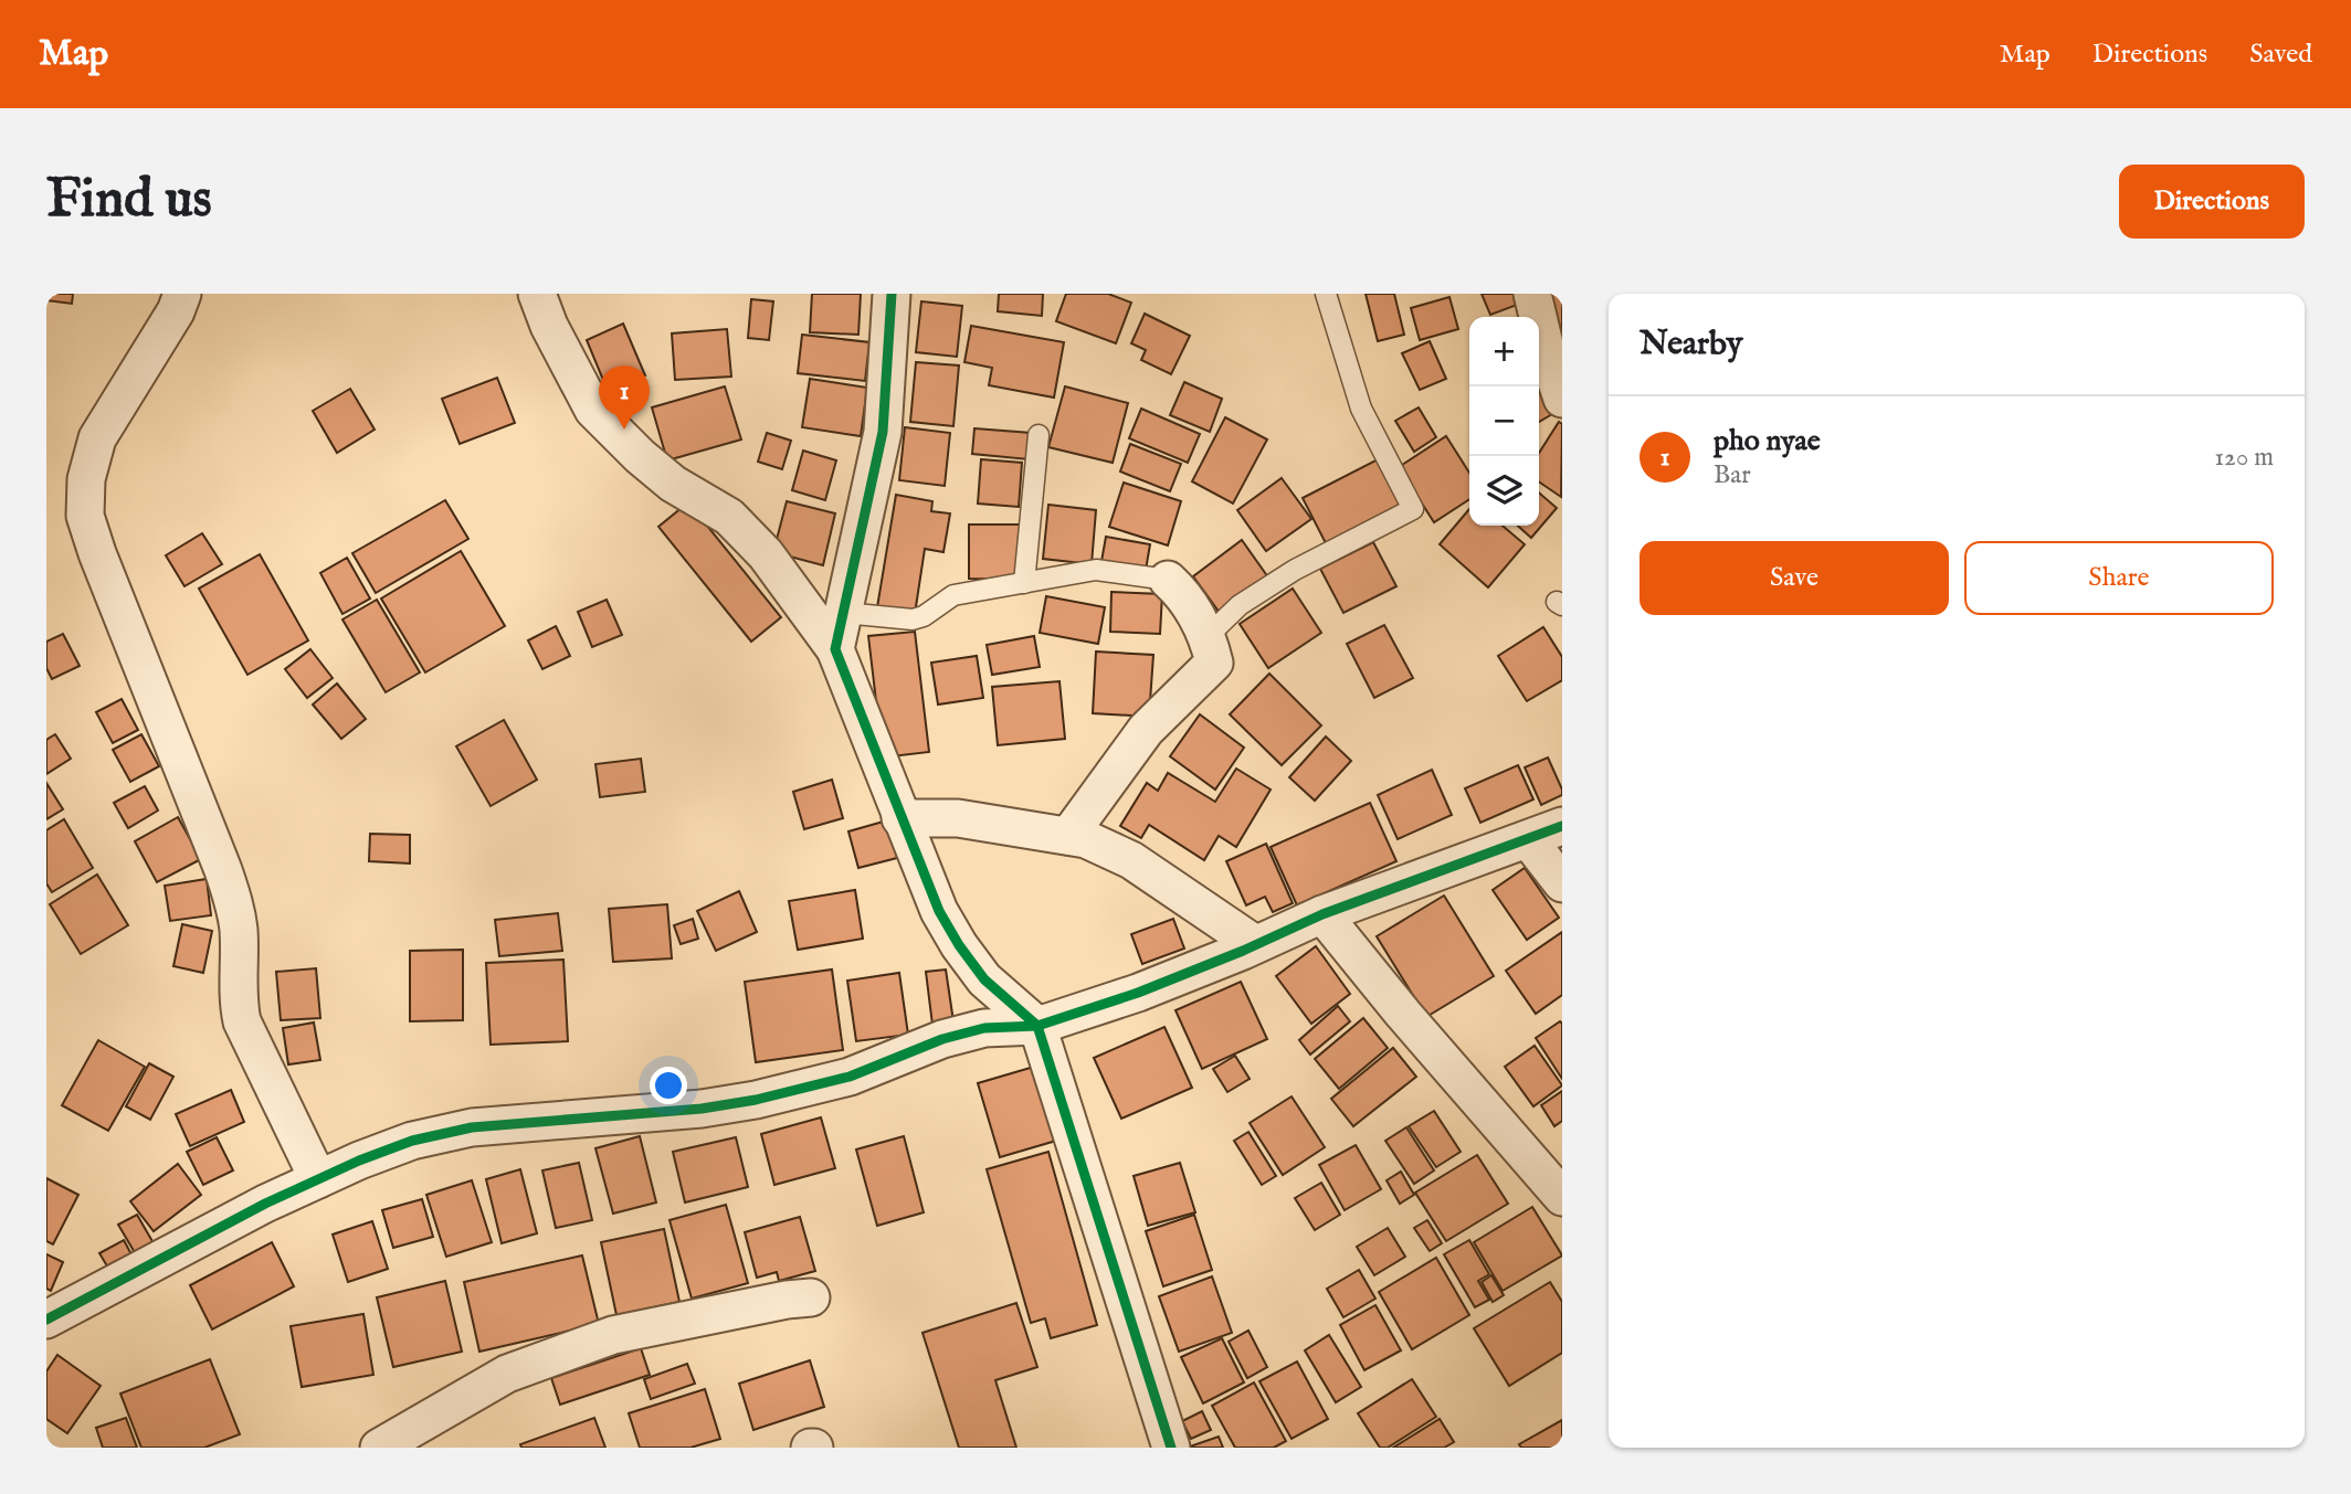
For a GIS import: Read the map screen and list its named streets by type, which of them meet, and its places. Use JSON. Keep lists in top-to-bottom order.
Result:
{
  "page": {
    "header": "Map",
    "nav": ["Map", "Directions", "Saved"],
    "buttons": [
      "Directions",
      ["Save", "Share"]
    ],
    "title": "Find us",
    "heading": "Nearby",
    "map_buttons": ["+", "−"],
    "pins": "1",
    "list": [
      {
        "mark": "1",
        "name": "pho nyae",
        "note": "Bar",
        "value": "120 m"
      }
    ]
  }
}
